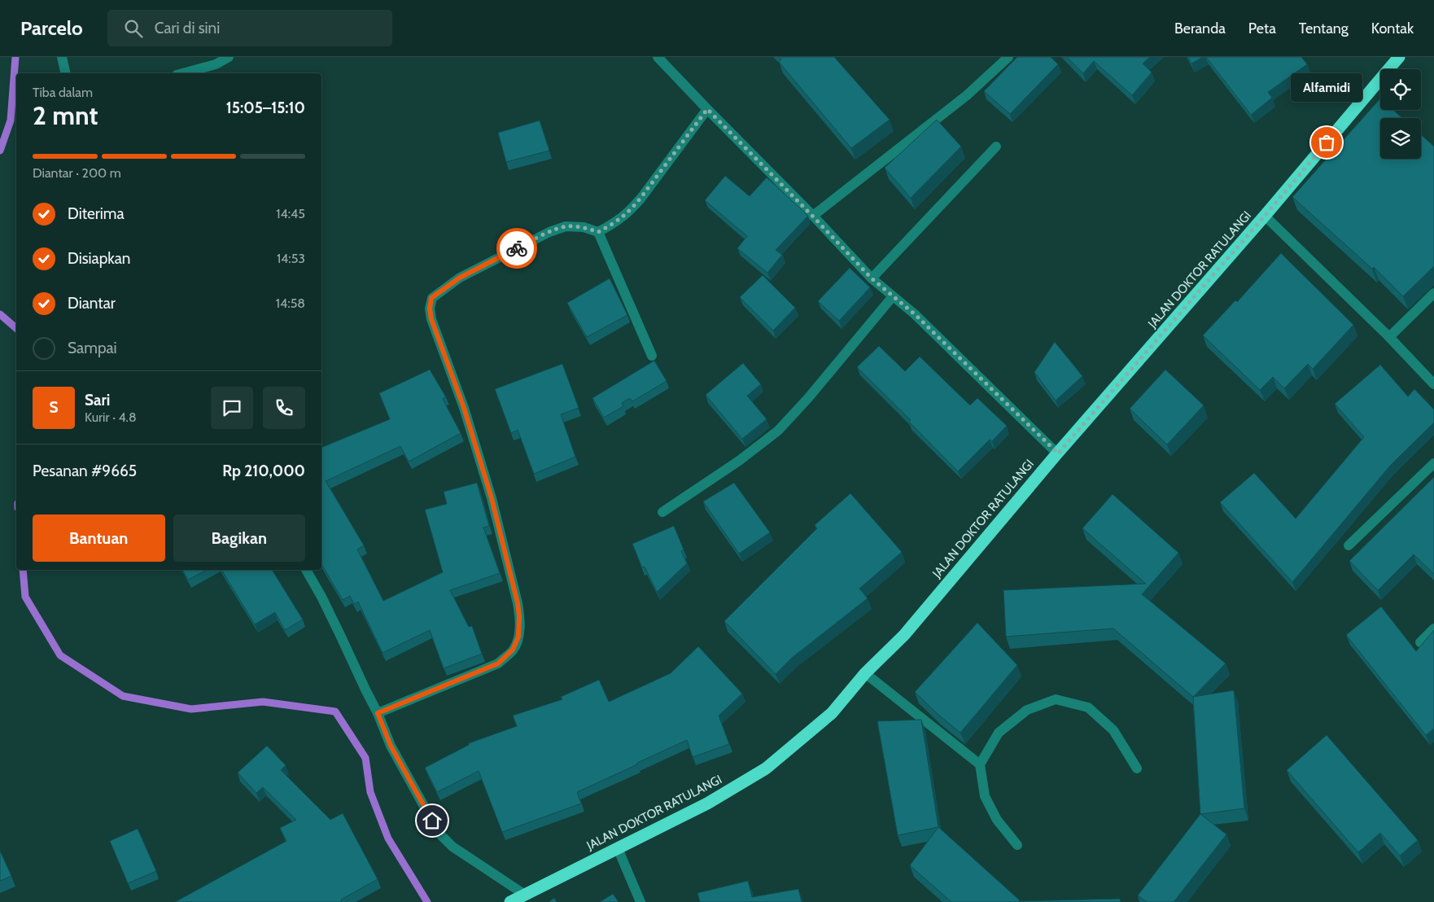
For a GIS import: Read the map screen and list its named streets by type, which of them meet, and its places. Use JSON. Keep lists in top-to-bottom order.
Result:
{
  "streets": {
    "highway": ["JALAN DOKTOR RATULANGI"]
  },
  "places": ["Alfamidi"],
  "page": {
    "header": "Parcelo",
    "search": "Cari di sini",
    "nav": [
      "Beranda",
      "Peta",
      "Tentang",
      "Kontak"
    ],
    "bubble": "Alfamidi",
    "heading": ["2 mnt", "Tiba dalam", "15:05–15:10"],
    "panel": [
      "Sari",
      "Kurir · 4.8",
      "Pesanan #9665",
      "Rp 210,000"
    ],
    "bar": "Diantar · 200 m",
    "list": [
      ["Diterima", "14:45"],
      ["Disiapkan", "14:53"],
      ["Diantar", "14:58"],
      "Sampai"
    ],
    "round": "S",
    "buttons": ["Bantuan", "Bagikan"]
  }
}
